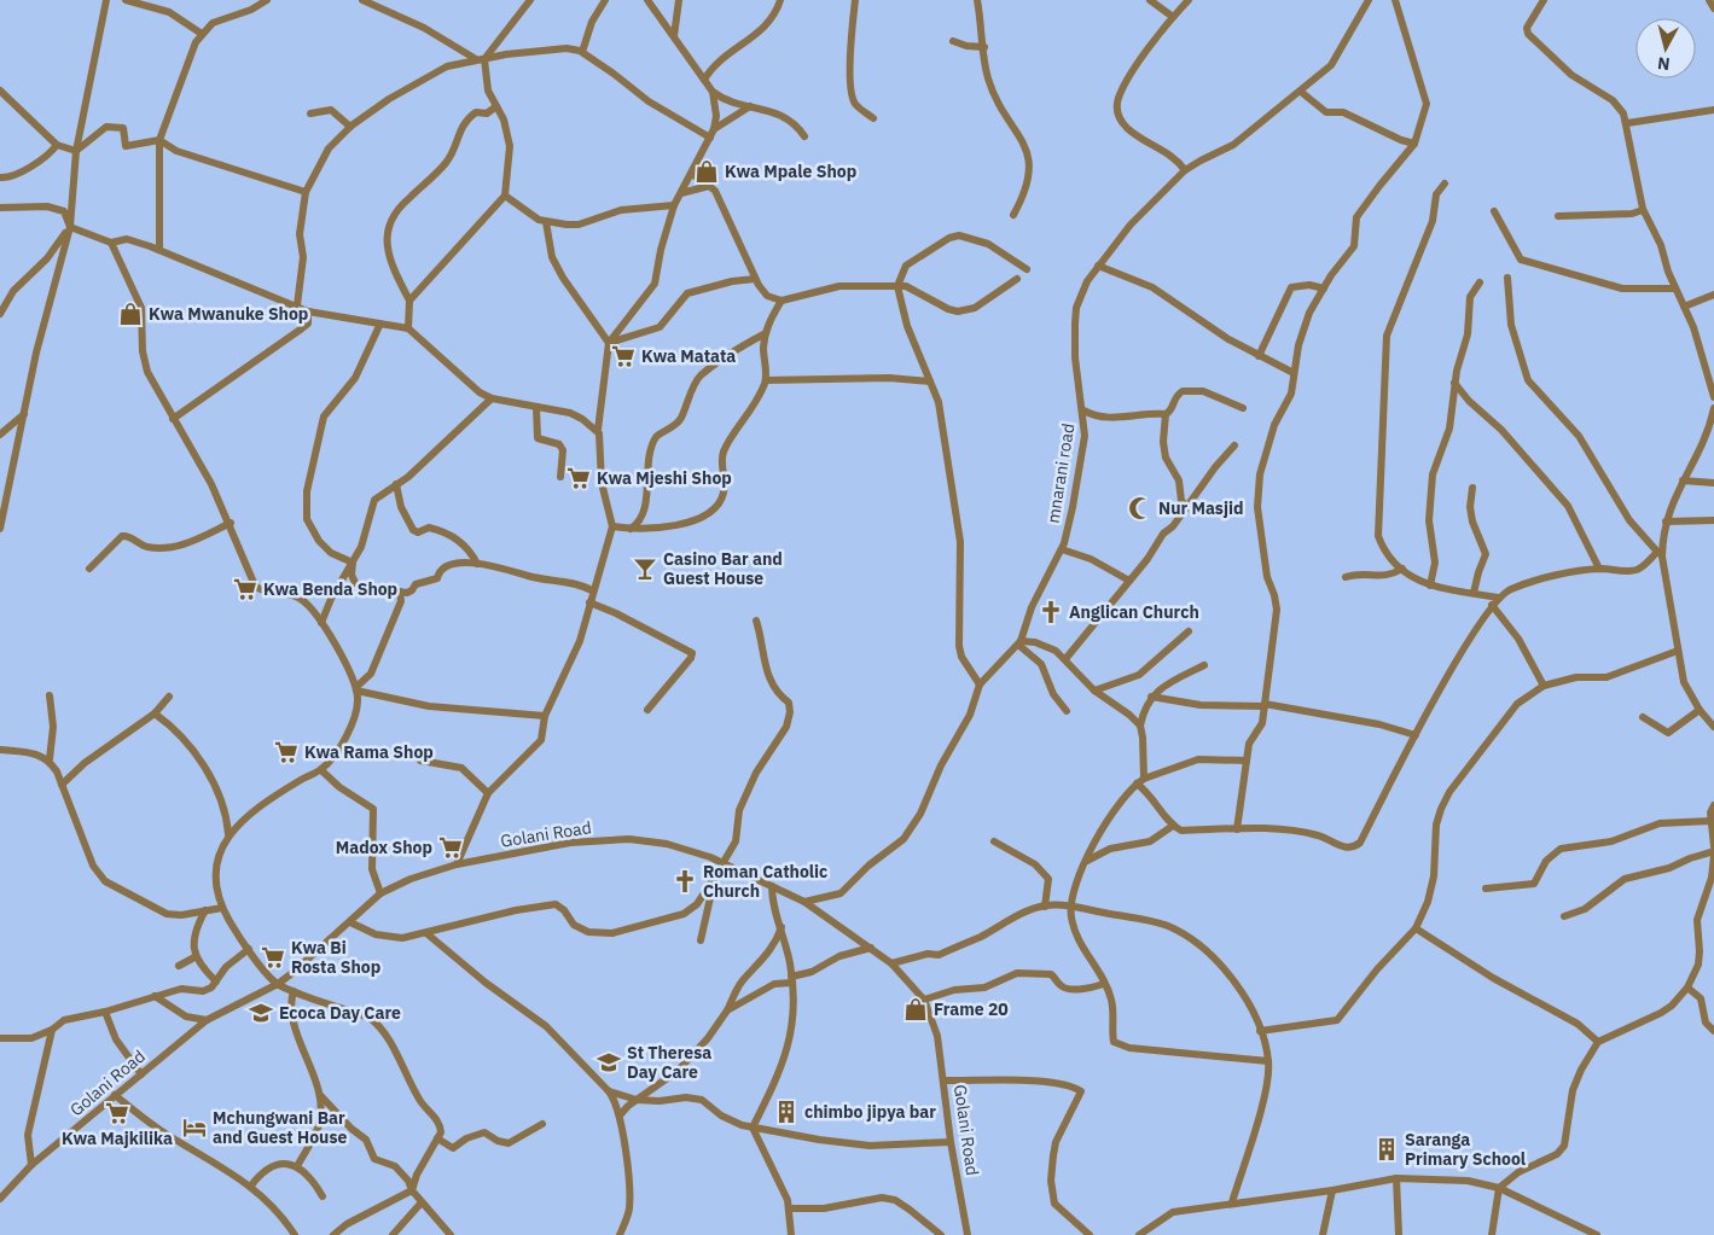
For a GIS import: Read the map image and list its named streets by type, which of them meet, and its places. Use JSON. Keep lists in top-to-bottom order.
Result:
{
  "streets": {
    "street": ["mnarani road", "Golani Road"]
  },
  "crossings": [
    ["mnarani road", "Golani Road"]
  ],
  "places": {
    "shop": ["Kwa Mpale Shop", "Kwa Mwanuke Shop", "Frame 20"],
    "supermarket": [
      "Kwa Matata",
      "Kwa Mjeshi Shop",
      "Kwa Benda Shop",
      "Kwa Rama Shop",
      "Madox Shop",
      "Kwa Bi Rosta Shop",
      "Kwa Majkilika"
    ],
    "mosque": ["Nur Masjid"],
    "bar": ["Casino Bar and Guest House"],
    "church": ["Anglican Church", "Roman Catholic Church"],
    "school or university": ["Ecoca Day Care", "St Theresa Day Care"],
    "building": ["chimbo jipya bar", "Saranga Primary School"],
    "hotel": ["Mchungwani Bar and Guest House"]
  },
  "north": "bottom"
}
